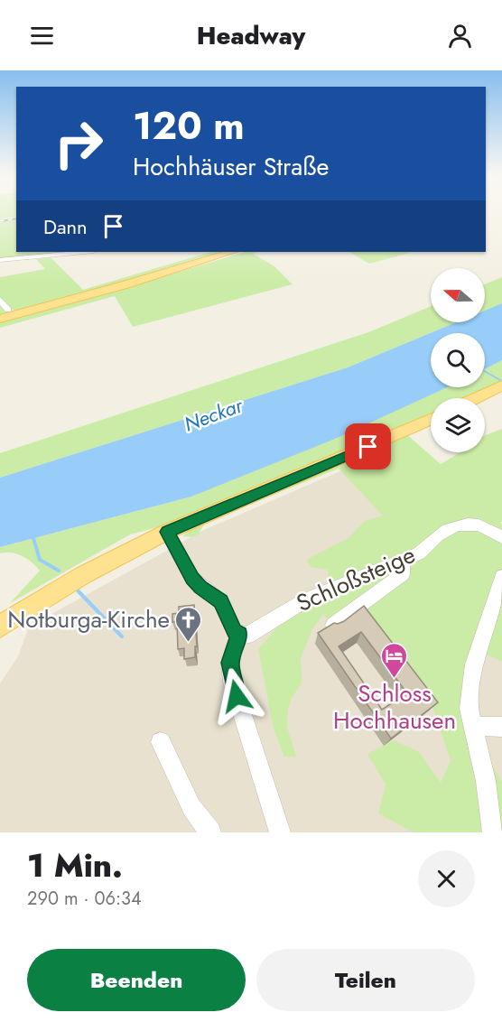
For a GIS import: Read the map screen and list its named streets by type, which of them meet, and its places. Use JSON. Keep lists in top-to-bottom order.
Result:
{
  "streets": {
    "street": ["Schloßsteige"]
  },
  "water": ["Neckar"],
  "places": {
    "church": ["Notburga-Kirche"],
    "hotel": ["Schloss Hochhausen"]
  },
  "north": "left",
  "page": {
    "header": "Headway",
    "turn": ["120 m", "Hochhäuser Straße"],
    "then": "Dann",
    "heading": ["1 Min.", "290 m · 06:34"],
    "buttons": ["Beenden", "Teilen"]
  }
}
